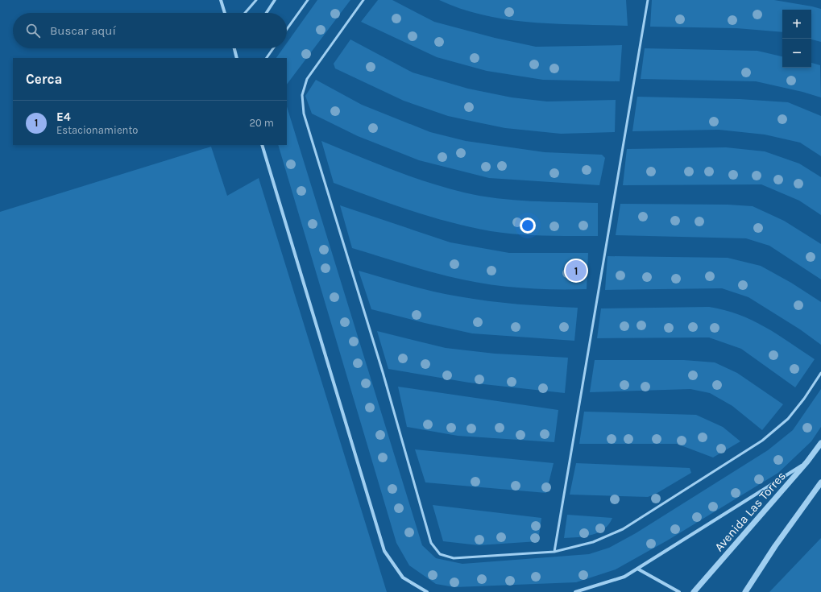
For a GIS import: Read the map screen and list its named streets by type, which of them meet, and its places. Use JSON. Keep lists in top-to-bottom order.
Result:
{
  "streets": {
    "street": ["Avenida Las Torres"]
  },
  "page": {
    "map_buttons": ["+", "−"],
    "search": "Buscar aquí",
    "heading": "Cerca",
    "list": [
      {
        "mark": "1",
        "name": "E4",
        "note": "Estacionamiento",
        "value": "20 m"
      }
    ],
    "pins": "1"
  }
}
